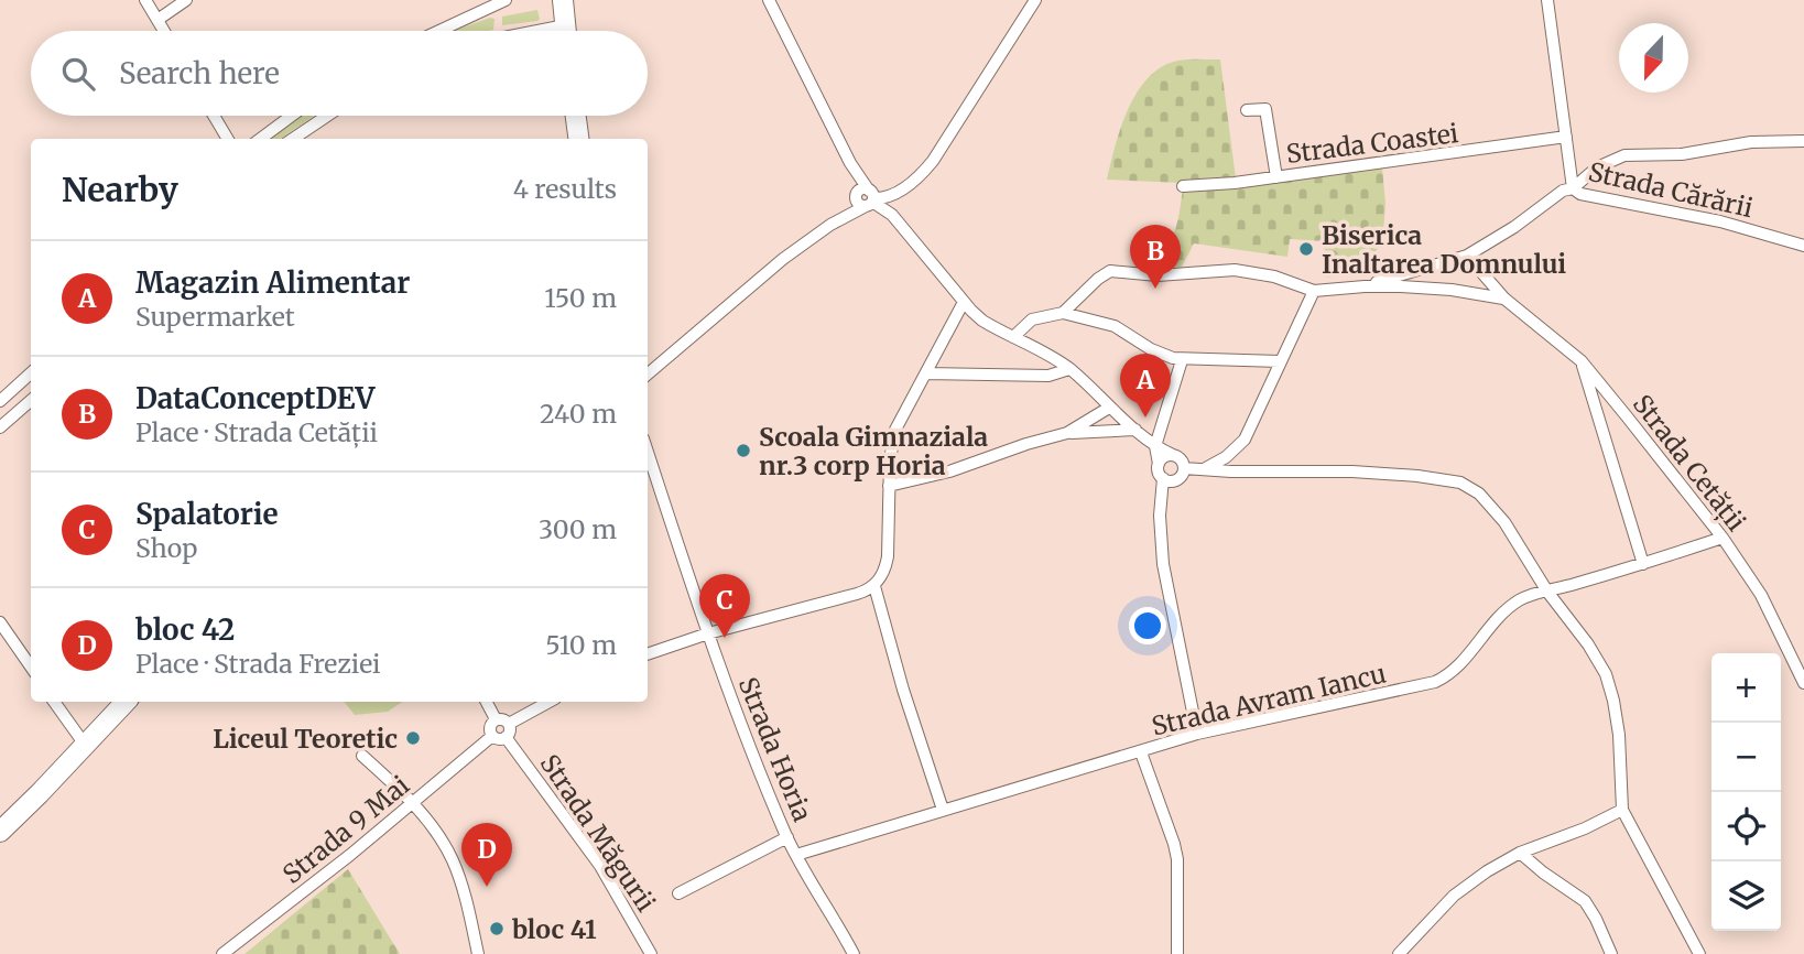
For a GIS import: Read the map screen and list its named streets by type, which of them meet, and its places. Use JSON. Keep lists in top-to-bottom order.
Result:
{
  "streets": {
    "street": [
      "Strada Coastei",
      "Strada Cărării",
      "Strada Cetății",
      "Strada Avram Iancu",
      "Strada Horia",
      "Strada 9 Mai",
      "Strada Măgurii"
    ]
  },
  "crossings": [
    ["Strada Cărării", "Strada Cetății"],
    ["Strada Cetății", "Strada Avram Iancu"],
    ["Strada Avram Iancu", "Strada Horia"],
    ["Strada 9 Mai", "Strada Măgurii"]
  ],
  "places": [
    "Biserica Inaltarea Domnului",
    "Scoala Gimnaziala nr.3 corp Horia",
    "Liceul Teoretic",
    "bloc 41"
  ],
  "north": "bottom",
  "page": {
    "search": "Search here",
    "heading": ["Nearby", "4 results"],
    "pins": [
      "B",
      "A",
      "C",
      "D"
    ],
    "list": [
      {
        "mark": "A",
        "name": "Magazin Alimentar",
        "note": "Supermarket",
        "value": "150 m"
      },
      {
        "mark": "B",
        "name": "DataConceptDEV",
        "note": "Place · Strada Cetății",
        "value": "240 m"
      },
      {
        "mark": "C",
        "name": "Spalatorie",
        "note": "Shop",
        "value": "300 m"
      },
      {
        "mark": "D",
        "name": "bloc 42",
        "note": "Place · Strada Freziei",
        "value": "510 m"
      }
    ],
    "map_buttons": ["+", "−"]
  }
}
